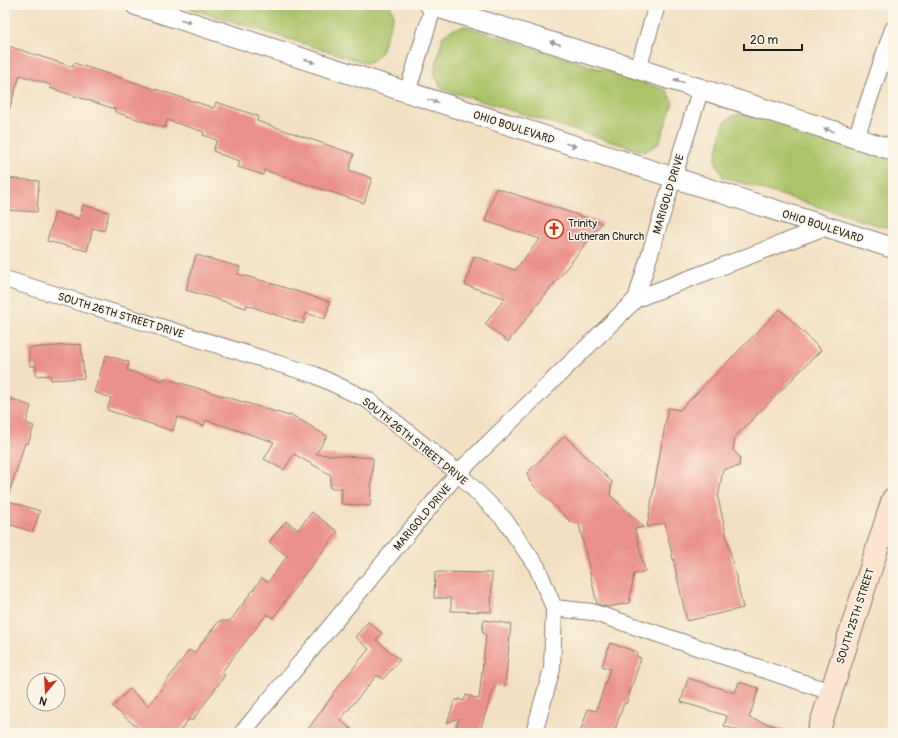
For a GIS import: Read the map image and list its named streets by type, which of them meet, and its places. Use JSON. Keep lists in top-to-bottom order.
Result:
{
  "streets": {
    "main road": ["SOUTH 25TH STREET"],
    "street": ["OHIO BOULEVARD", "MARIGOLD DRIVE", "SOUTH 26TH STREET DRIVE"]
  },
  "crossings": [
    ["OHIO BOULEVARD", "MARIGOLD DRIVE"],
    ["MARIGOLD DRIVE", "SOUTH 26TH STREET DRIVE"]
  ],
  "places": {
    "church": ["Trinity Lutheran Church"]
  },
  "scale_bar": "20 m",
  "north": "bottom"
}
